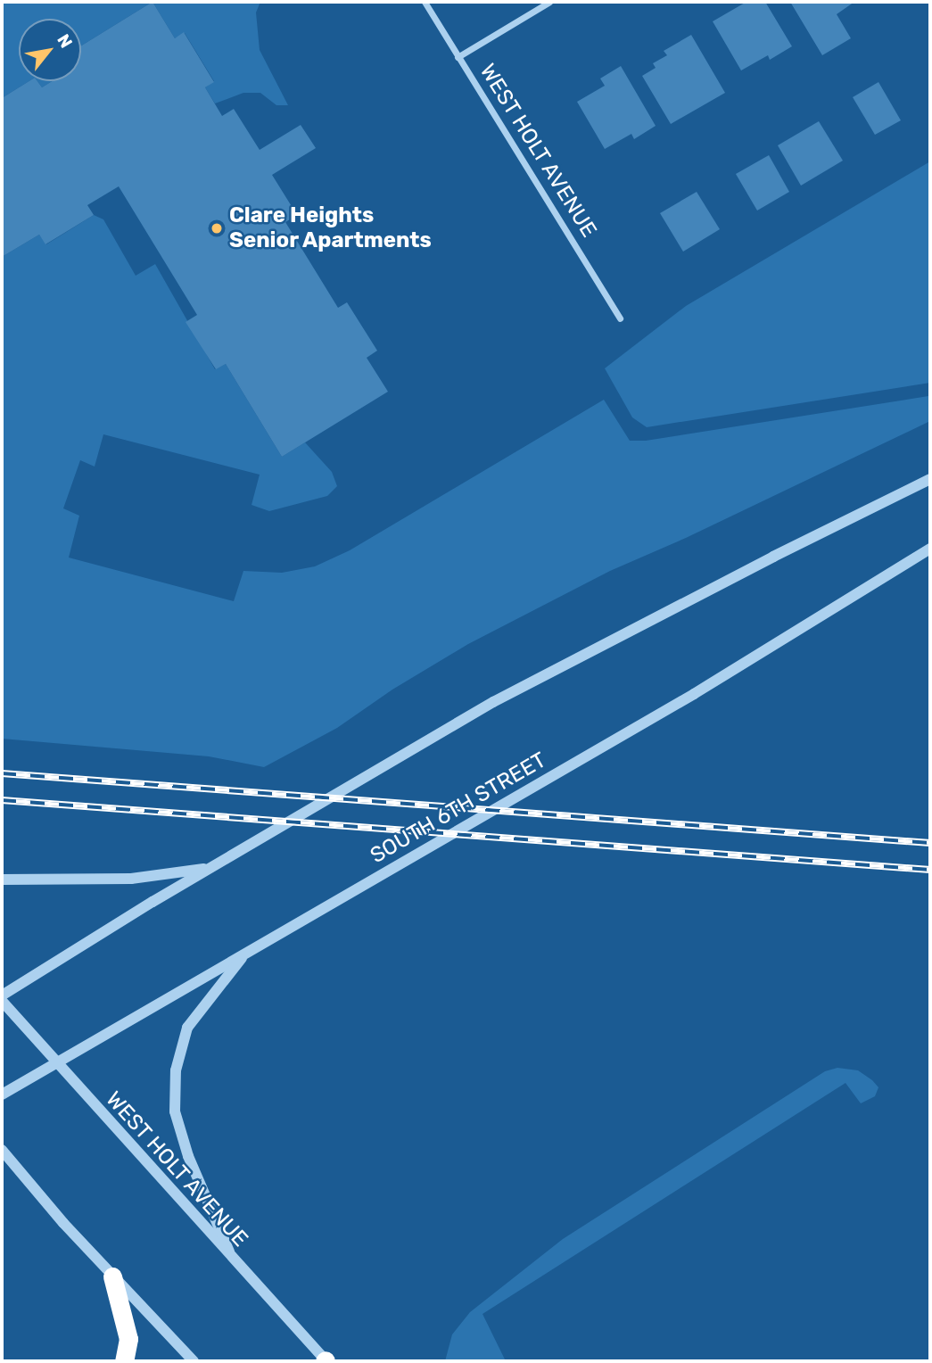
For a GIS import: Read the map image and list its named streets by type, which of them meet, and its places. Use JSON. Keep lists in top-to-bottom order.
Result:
{
  "streets": {
    "street": ["WEST HOLT AVENUE", "SOUTH 6TH STREET"]
  },
  "crossings": [
    ["WEST HOLT AVENUE", "SOUTH 6TH STREET"]
  ],
  "places": ["Clare Heights Senior Apartments"],
  "north": "top right"
}
